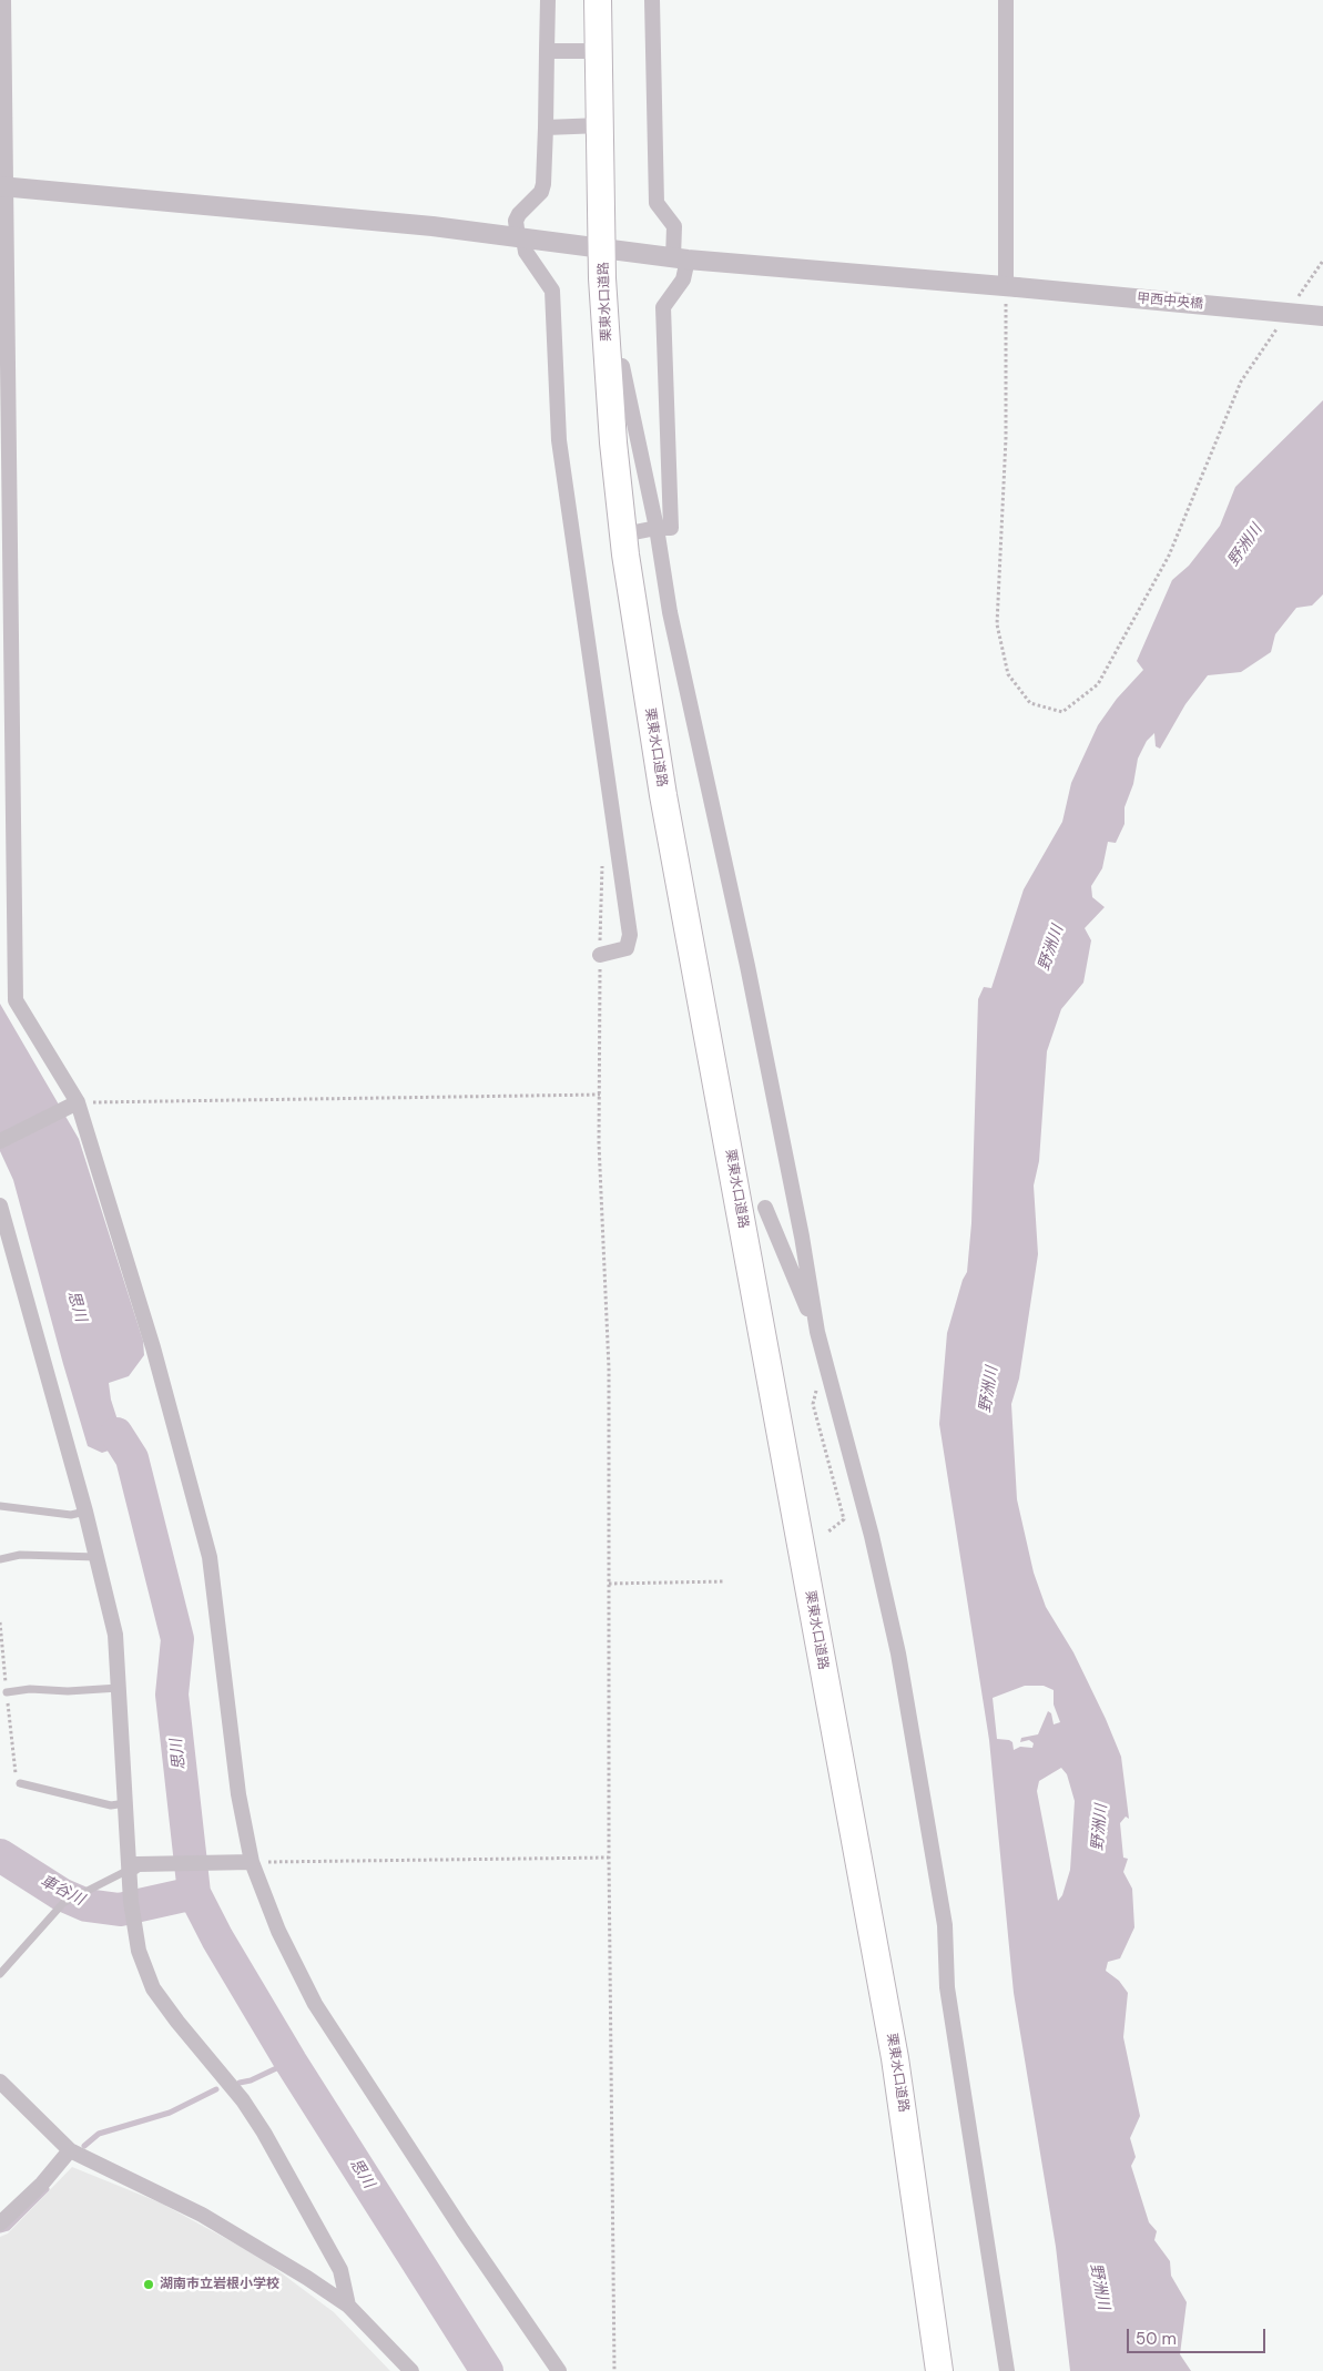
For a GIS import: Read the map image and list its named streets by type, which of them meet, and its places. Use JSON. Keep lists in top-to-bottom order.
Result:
{
  "streets": {
    "highway": ["栗東水口道路"],
    "street": ["甲西中央橋"]
  },
  "crossings": [
    ["栗東水口道路", "甲西中央橋"]
  ],
  "water": ["野洲川", "思川", "車谷川"],
  "places": ["湖南市立岩根小学校"],
  "scale_bar": "50 m"
}
